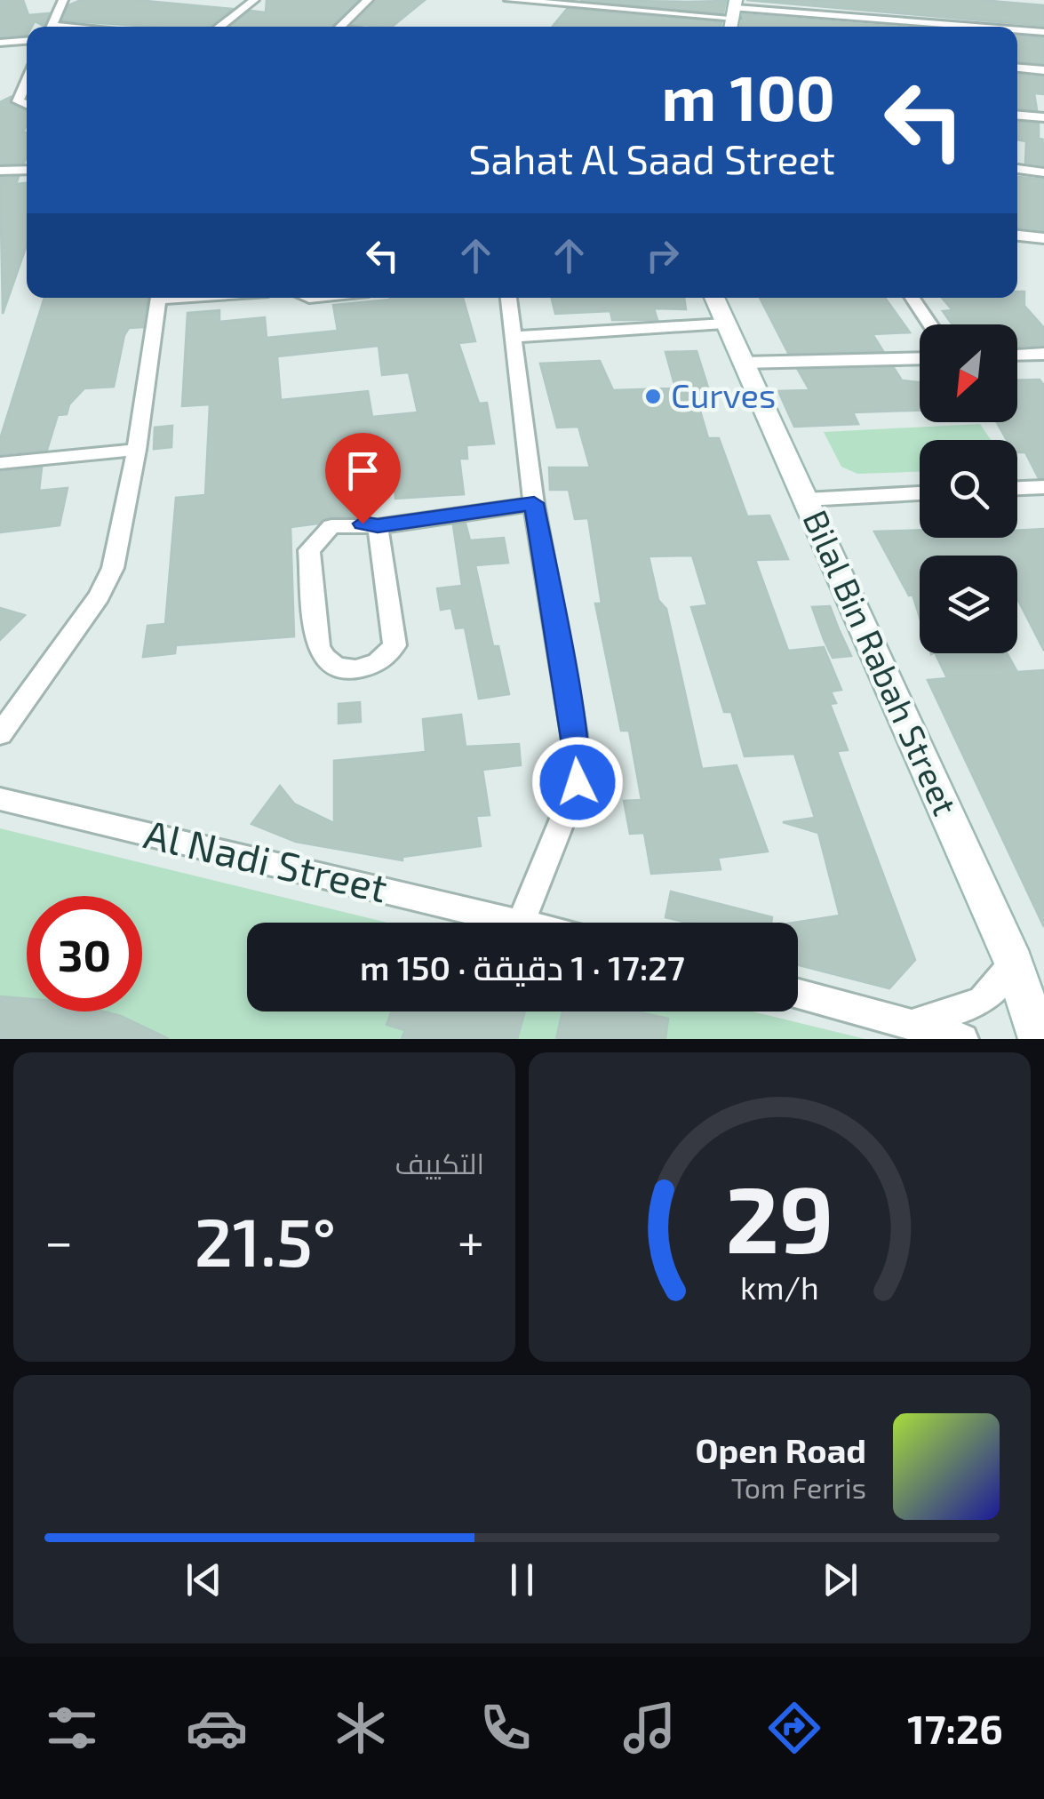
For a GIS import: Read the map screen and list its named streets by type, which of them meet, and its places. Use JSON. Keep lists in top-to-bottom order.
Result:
{
  "streets": {
    "street": ["Bilal Bin Rabah Street", "Al Nadi Street"]
  },
  "places": ["Curves"],
  "north": "bottom left",
  "page": {
    "turn": ["100 m", "Sahat Al Saad Street"],
    "limit": "30",
    "trip": "17:27 · 1 دقيقة · 150 m",
    "tile": "التكييف",
    "heat": ["−", "21.5°", "+"],
    "song": ["Open Road", "Tom Ferris"],
    "tabs": "17:26",
    "gauge": ["29", "km/h"]
  }
}
